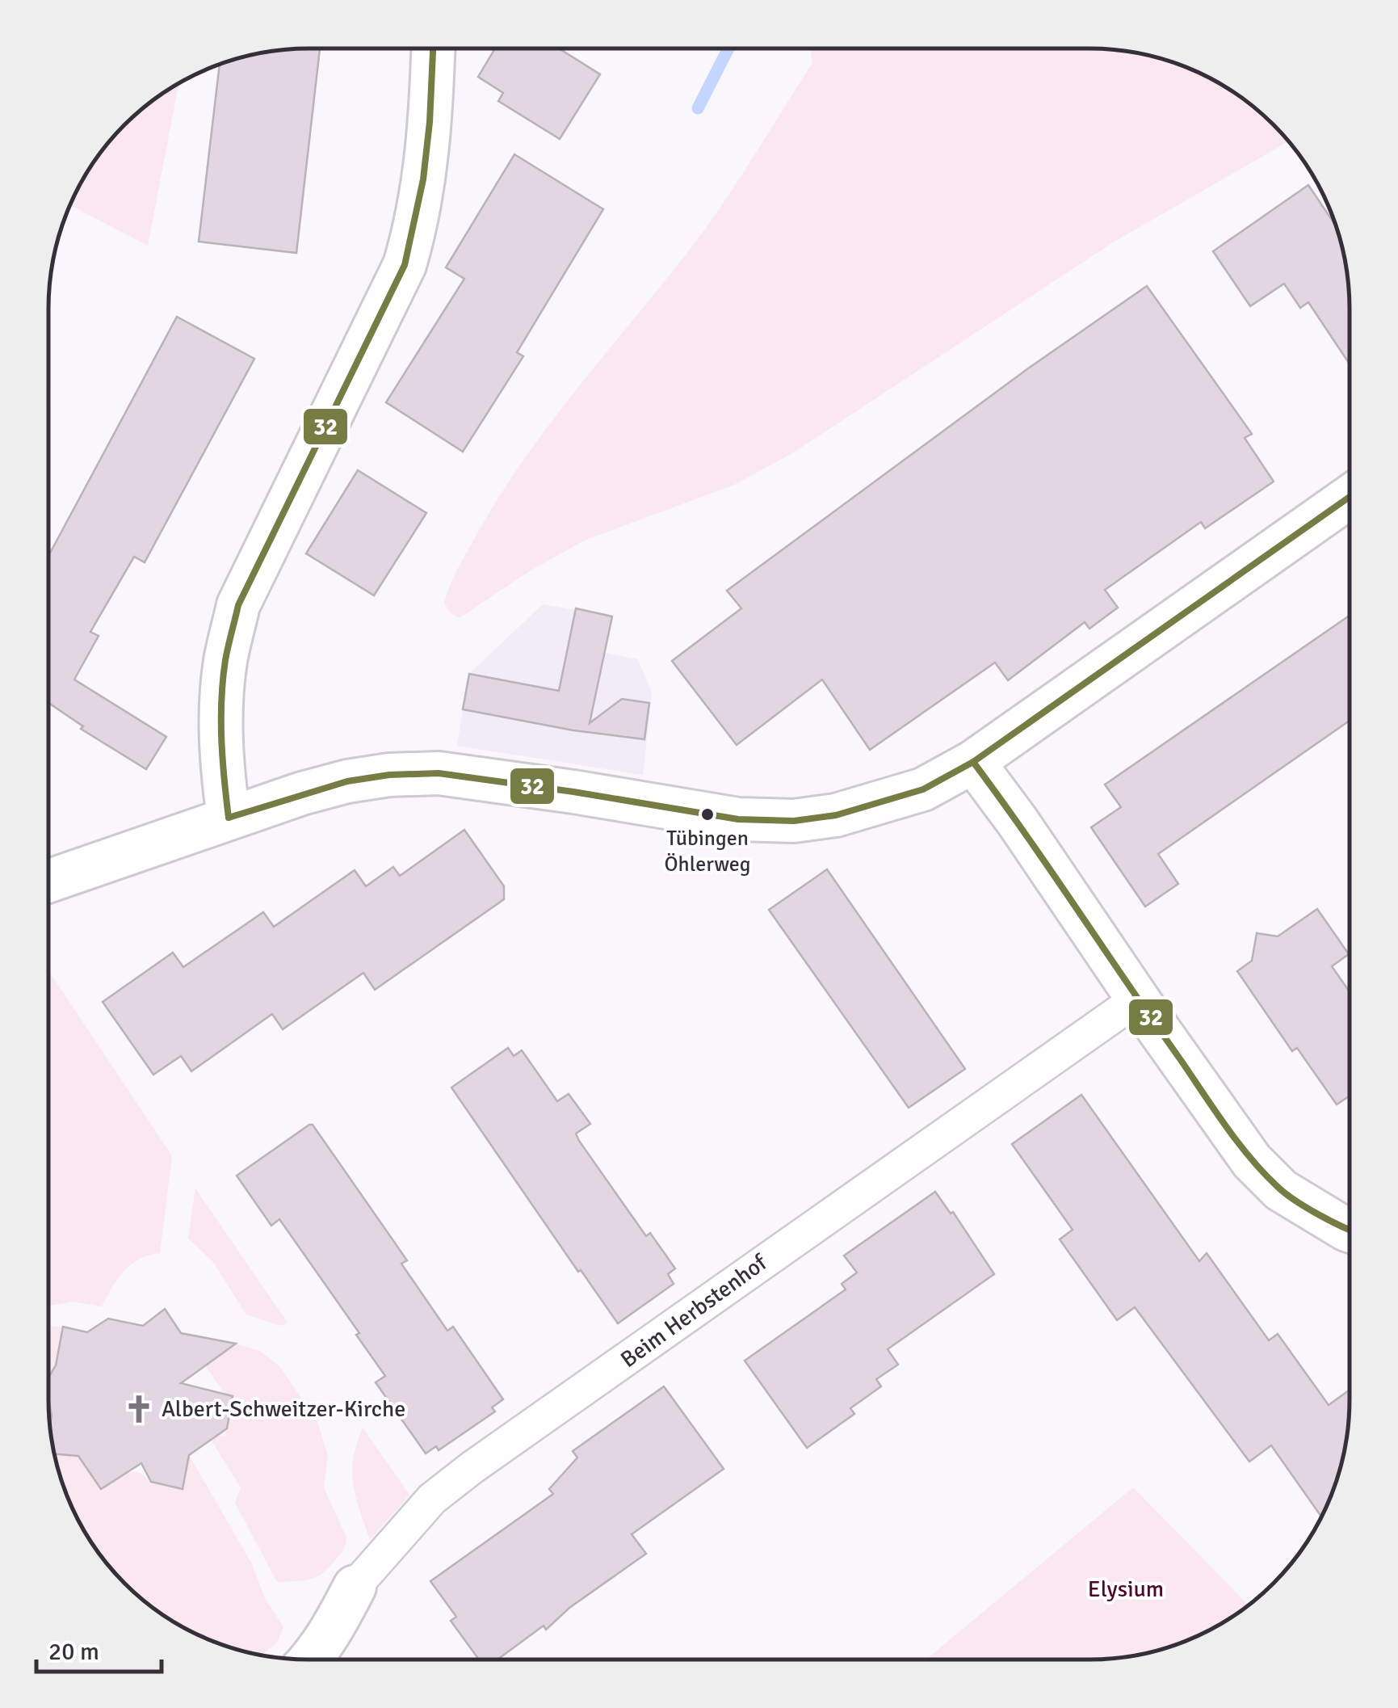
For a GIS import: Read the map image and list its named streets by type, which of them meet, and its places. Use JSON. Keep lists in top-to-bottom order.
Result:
{
  "streets": {
    "street": ["Beim Herbstenhof"]
  },
  "parks": ["Elysium"],
  "places": {
    "other": ["Tübingen Öhlerweg"],
    "church": ["Albert-Schweitzer-Kirche"]
  },
  "lines": ["transit line 32"],
  "scale_bar": "20 m"
}
